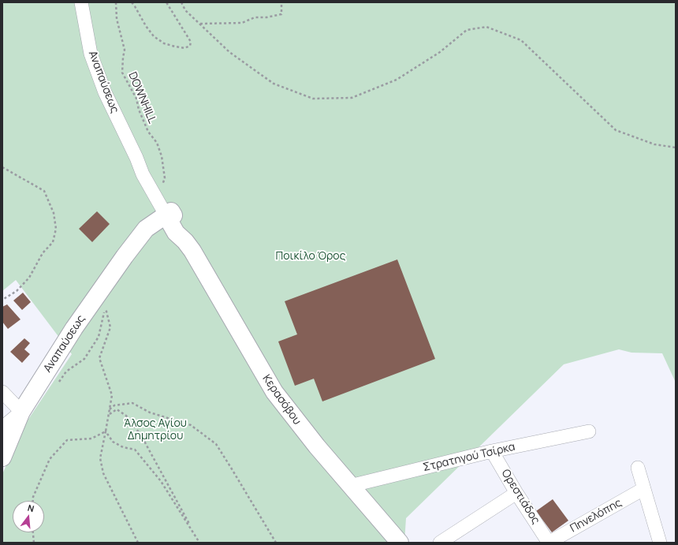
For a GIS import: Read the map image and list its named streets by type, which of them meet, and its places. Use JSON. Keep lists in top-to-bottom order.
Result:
{
  "streets": {
    "street": [
      "Αναπαύσεως",
      "Κερασόβου",
      "Στρατηγού Τσίρκα",
      "Ορεστιάδος",
      "Πηνελόπης"
    ],
    "path": ["DOWNHILL"]
  },
  "crossings": [
    ["Αναπαύσεως", "Κερασόβου"],
    ["Κερασόβου", "Στρατηγού Τσίρκα"],
    ["Στρατηγού Τσίρκα", "Ορεστιάδος"],
    ["Ορεστιάδος", "Πηνελόπης"]
  ],
  "parks": ["Ποικίλο Όρος", "Άλσος Αγίου Δημητρίου"],
  "north": "top"
}
